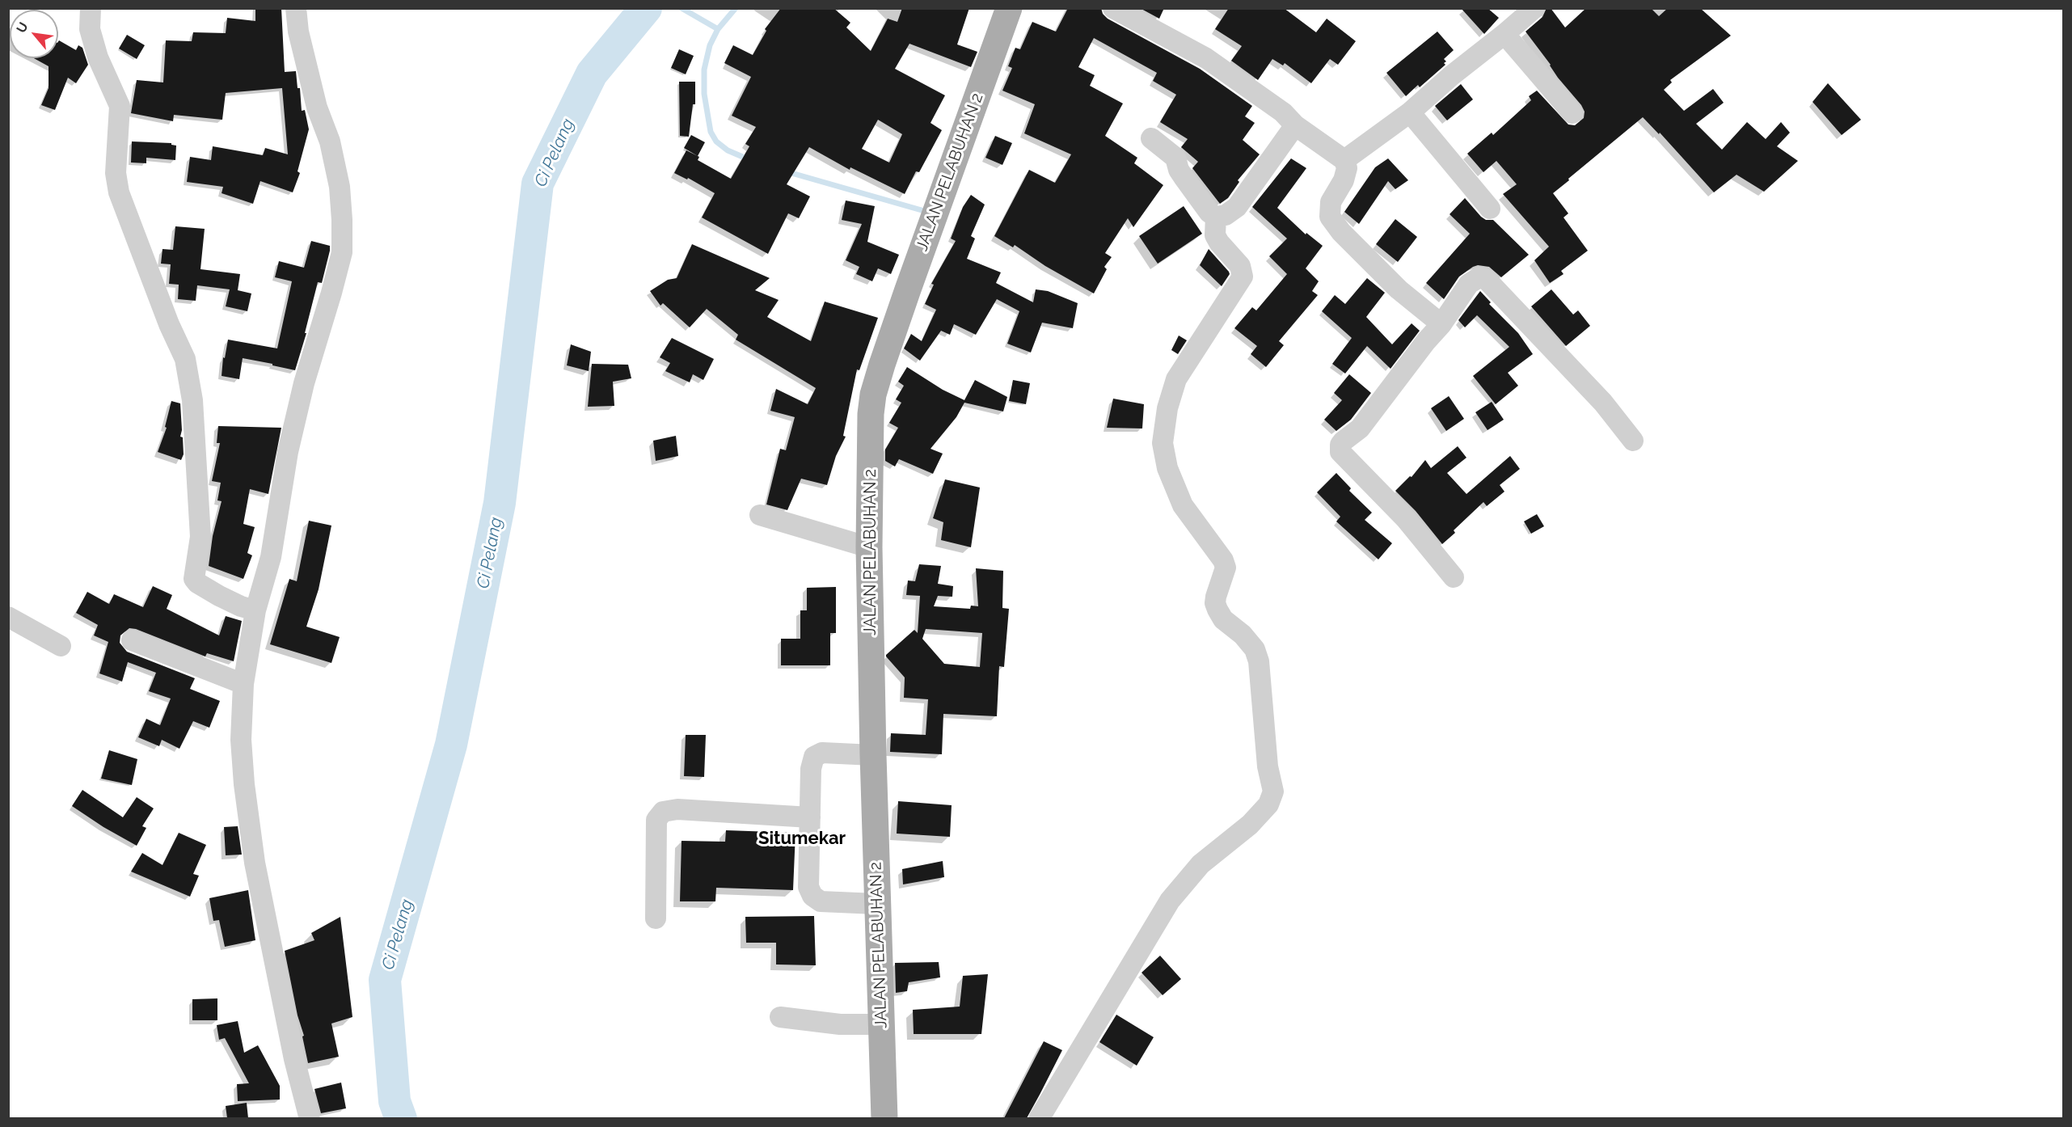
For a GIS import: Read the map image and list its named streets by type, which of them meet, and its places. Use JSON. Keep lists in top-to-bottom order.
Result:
{
  "streets": {
    "main road": ["JALAN PELABUHAN 2"]
  },
  "districts": ["Situmekar"],
  "water": ["Ci Pelang"],
  "north": "top left"
}
